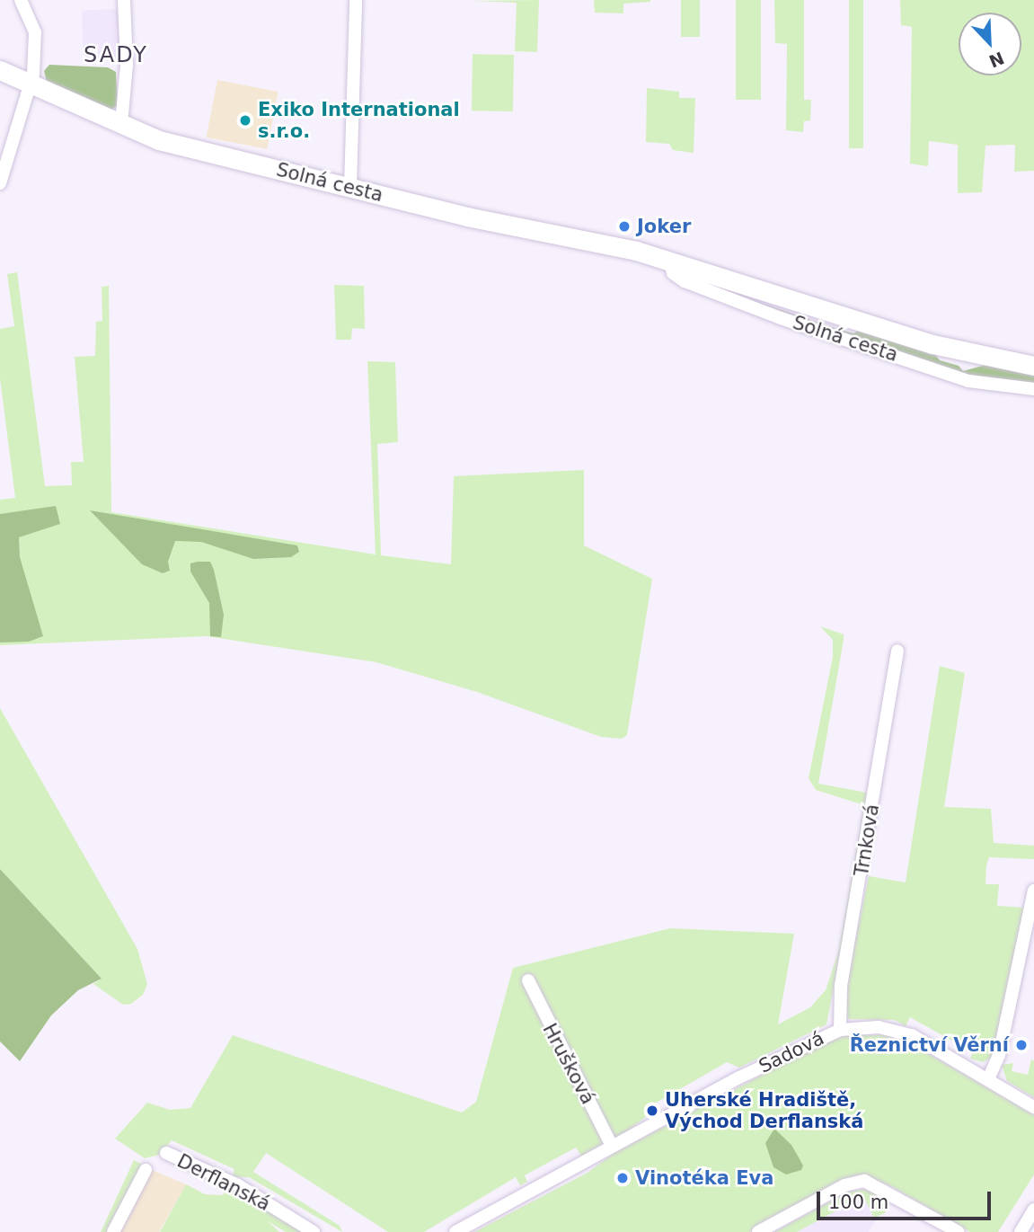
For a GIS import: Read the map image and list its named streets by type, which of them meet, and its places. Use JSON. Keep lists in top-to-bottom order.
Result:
{
  "streets": {
    "street": [
      "Solná cesta",
      "Trnková",
      "Sadová",
      "Hrušková",
      "Derflanská"
    ]
  },
  "crossings": [
    ["Trnková", "Sadová"],
    ["Sadová", "Hrušková"]
  ],
  "districts": ["SADY"],
  "places": [
    "Exiko International s.r.o.",
    "Joker",
    "Řeznictví Věrní",
    "Uherské Hradiště, Východ Derflanská",
    "Vinotéka Eva"
  ],
  "scale_bar": "100 m",
  "north": "bottom right"
}
